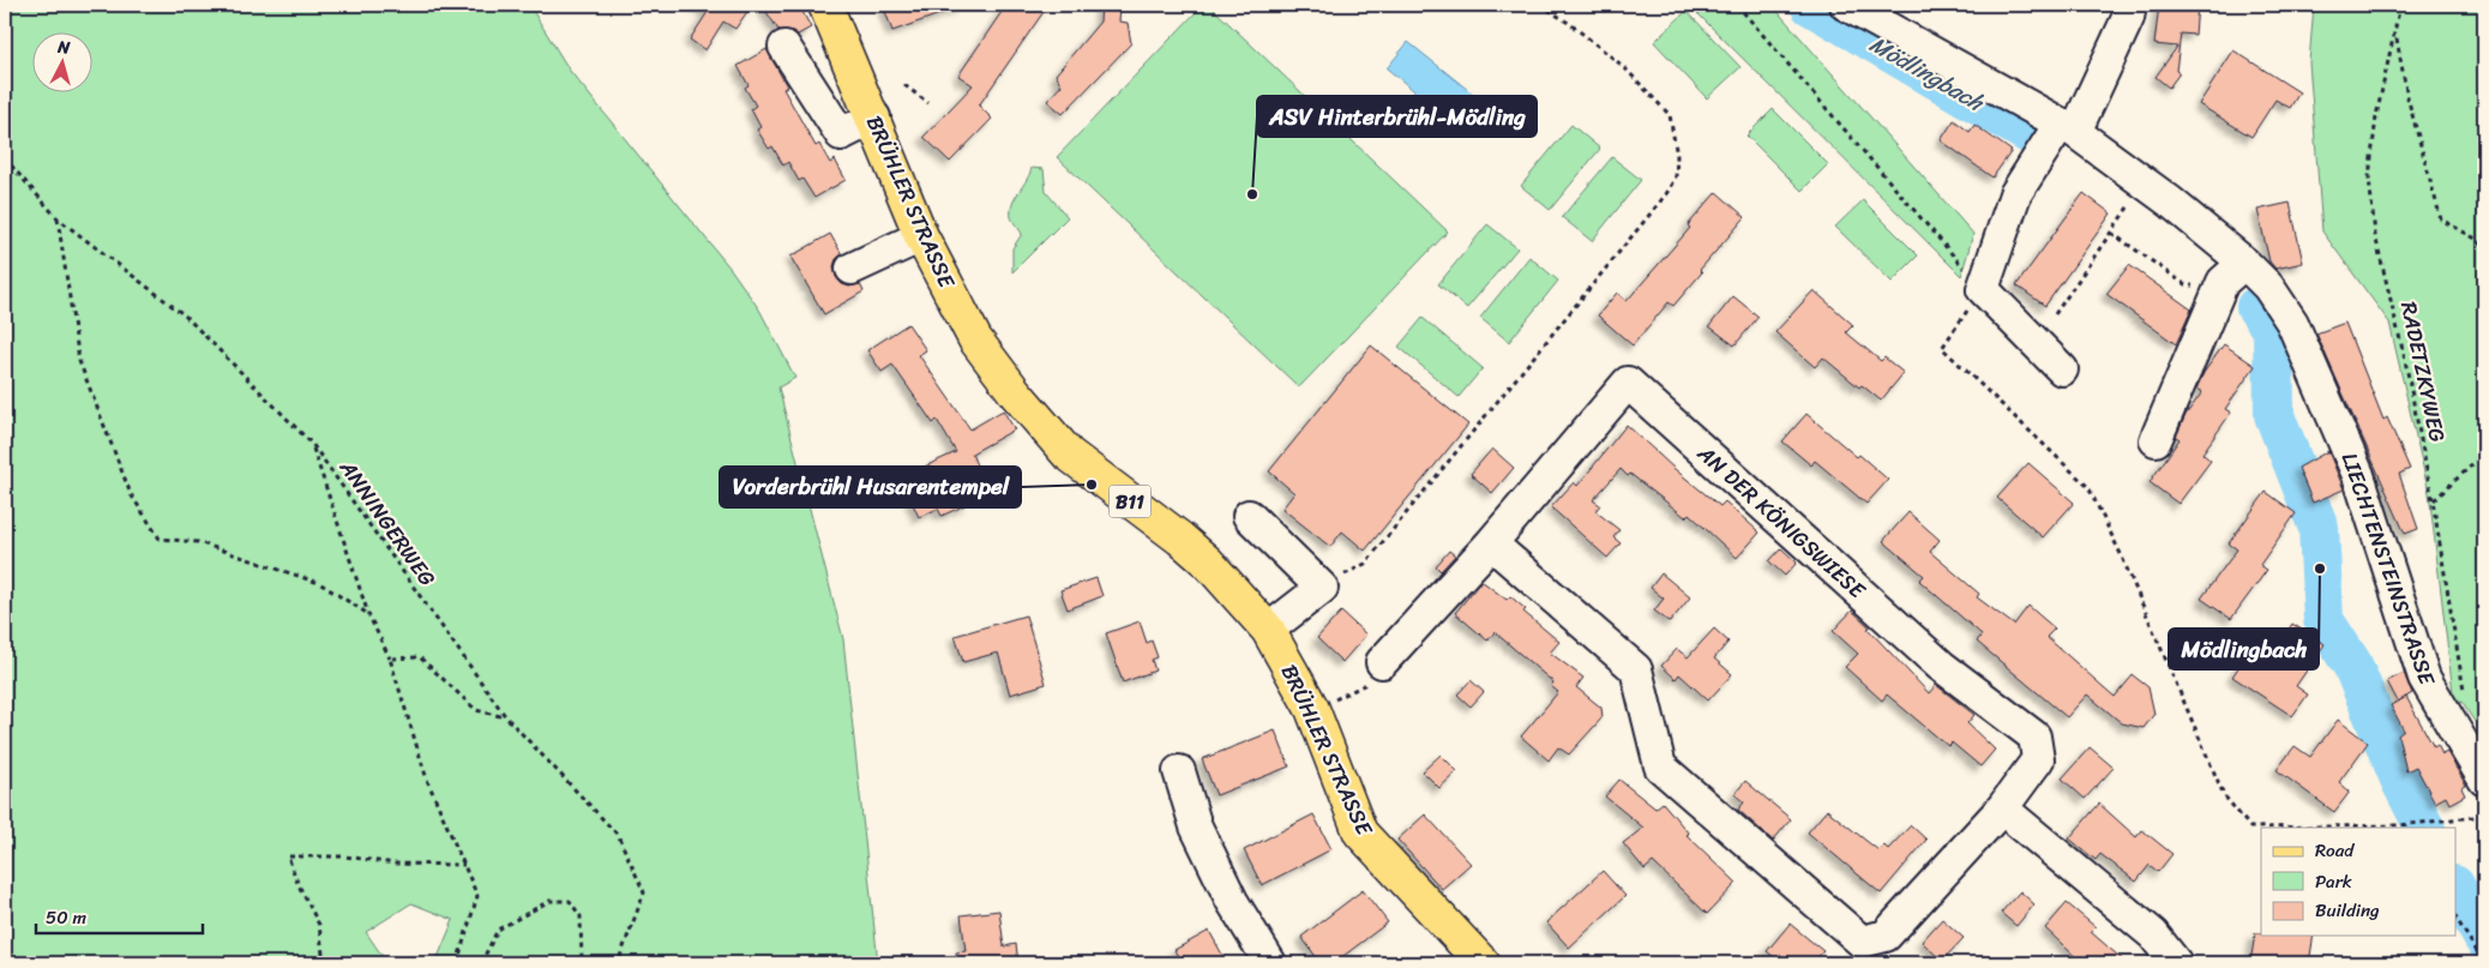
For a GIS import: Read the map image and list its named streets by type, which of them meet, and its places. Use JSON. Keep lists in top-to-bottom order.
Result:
{
  "streets": {
    "main road": ["BRÜHLER STRASSE", "B11"],
    "street": ["AN DER KÖNIGSWIESE", "LIECHTENSTEINSTRASSE"],
    "path": ["RADETZKYWEG", "ANNINGERWEG"]
  },
  "water": ["Mödlingbach"],
  "places": ["ASV Hinterbrühl-Mödling", "Vorderbrühl Husarentempel", "Mödlingbach"],
  "legend": ["Road", "Park", "Building"],
  "scale_bar": "50 m",
  "north": "top"
}
